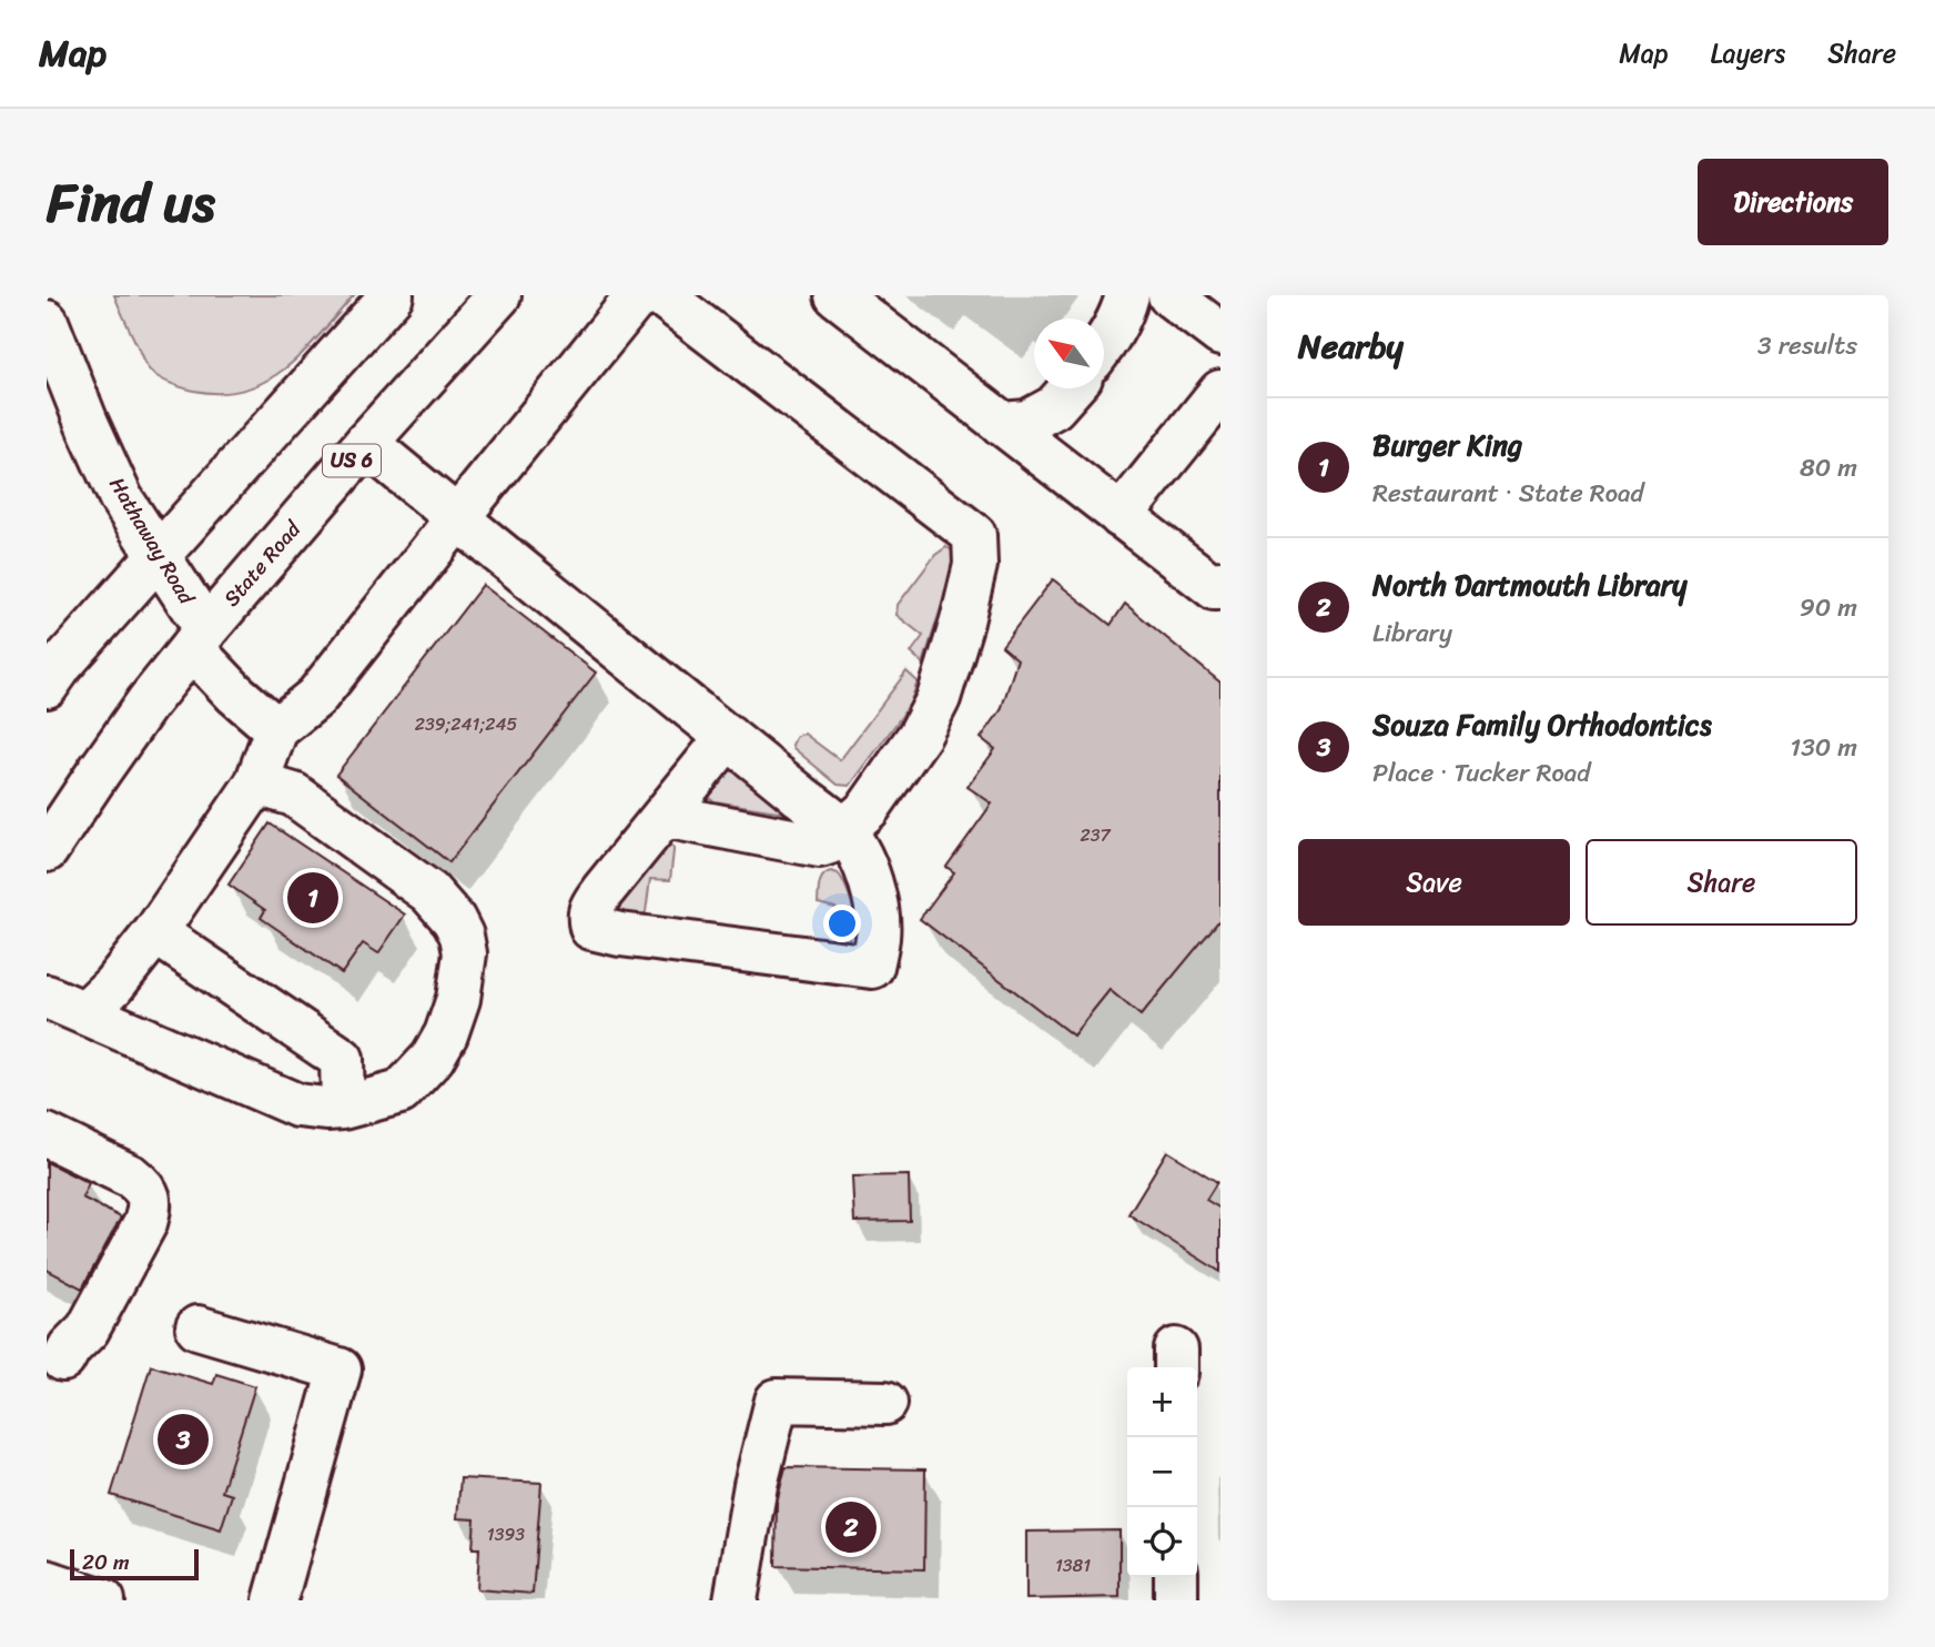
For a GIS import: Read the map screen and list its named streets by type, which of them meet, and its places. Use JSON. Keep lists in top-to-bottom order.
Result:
{
  "streets": {
    "main road": ["US 6", "Hathaway Road", "State Road"]
  },
  "crossings": [
    ["Hathaway Road", "State Road"]
  ],
  "house_numbers": [
    "239;241;245",
    "237",
    "1393",
    "1381"
  ],
  "scale_bar": "20 m",
  "north": "top left",
  "page": {
    "header": "Map",
    "nav": ["Map", "Layers", "Share"],
    "title": "Find us",
    "buttons": [
      "Directions",
      ["Save", "Share"]
    ],
    "heading": ["Nearby", "3 results"],
    "list": [
      {
        "mark": "1",
        "name": "Burger King",
        "note": "Restaurant · State Road",
        "value": "80 m"
      },
      {
        "mark": "2",
        "name": "North Dartmouth Library",
        "note": "Library",
        "value": "90 m"
      },
      {
        "mark": "3",
        "name": "Souza Family Orthodontics",
        "note": "Place · Tucker Road",
        "value": "130 m"
      }
    ],
    "pins": ["1", "3", "2"],
    "map_buttons": ["+", "−"],
    "scale": "20 m"
  }
}
